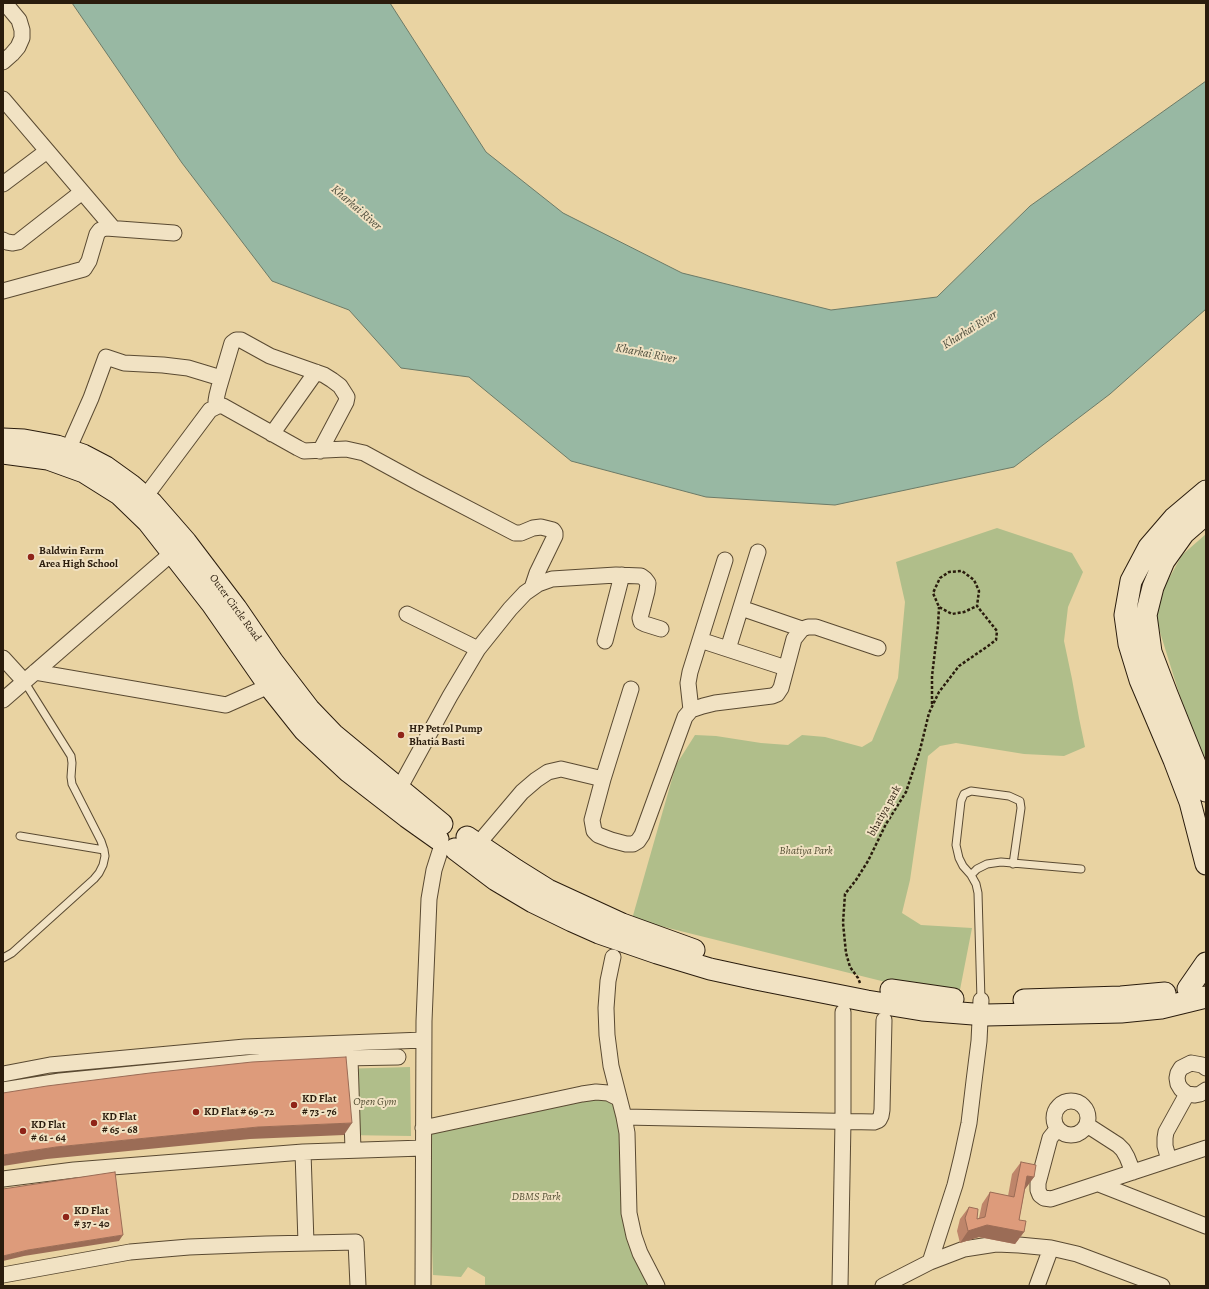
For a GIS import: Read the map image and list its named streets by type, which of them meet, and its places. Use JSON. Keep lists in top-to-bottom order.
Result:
{
  "streets": {
    "main road": ["Outer Circle Road"],
    "path": ["bhatiya park"]
  },
  "water": ["Kharkai River"],
  "parks": ["Bhatiya Park", "Open Gym", "DBMS Park"],
  "places": [
    "Baldwin Farm Area High School",
    "HP Petrol Pump Bhatia Basti",
    "KD Flat # 73 - 76",
    "KD Flat # 69 -72",
    "KD Flat # 65 - 68",
    "KD Flat # 61 - 64",
    "KD Flat # 37 - 40"
  ]
}
